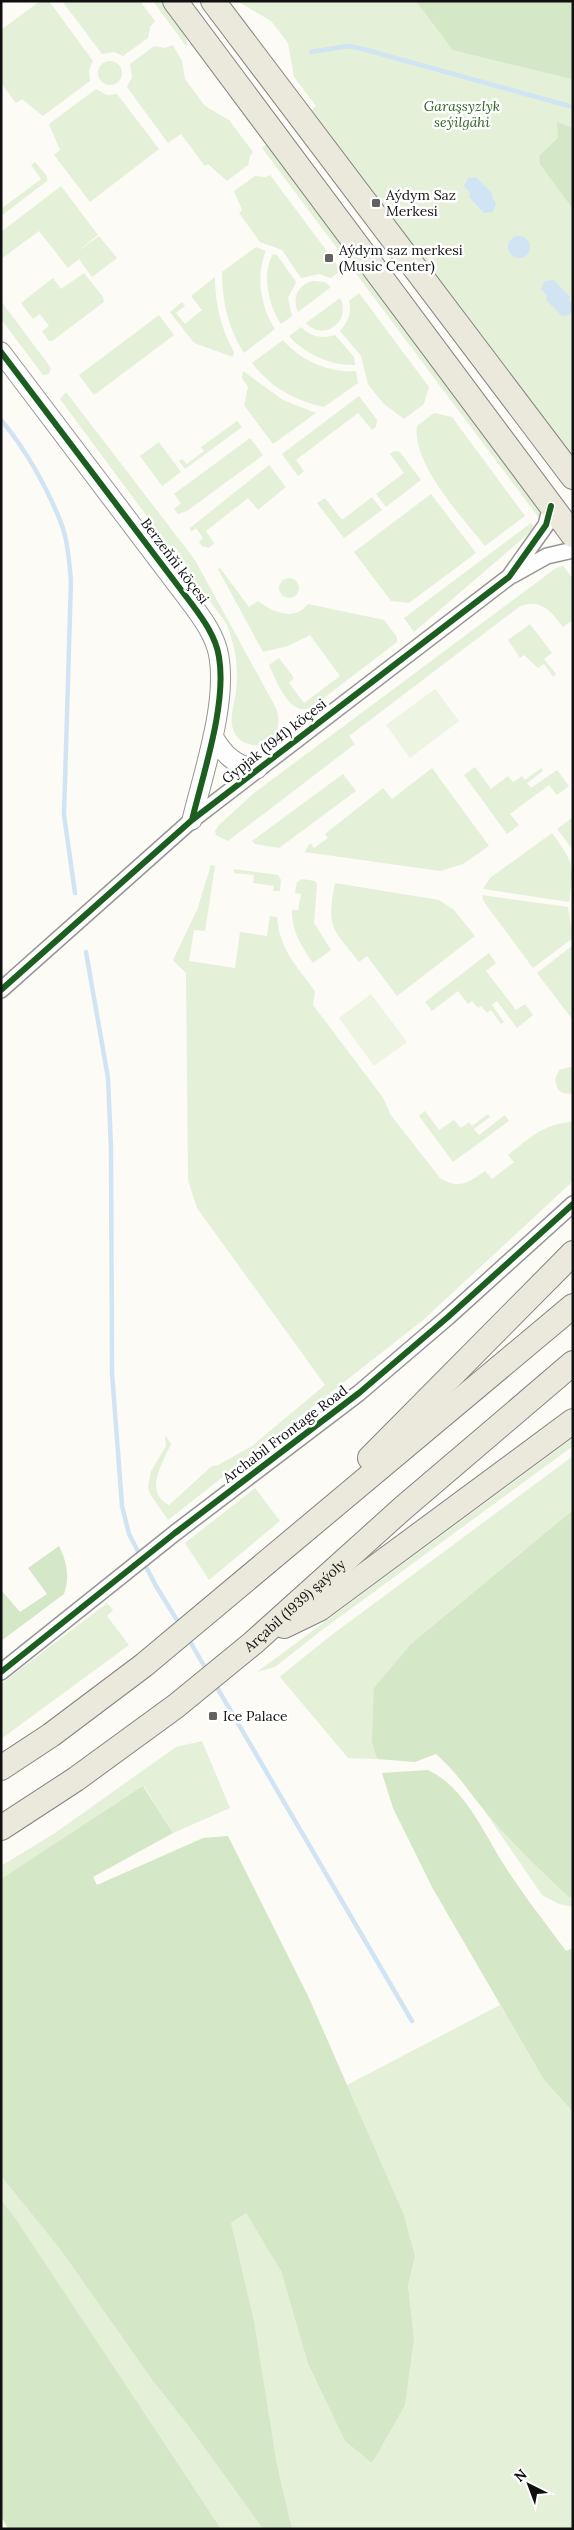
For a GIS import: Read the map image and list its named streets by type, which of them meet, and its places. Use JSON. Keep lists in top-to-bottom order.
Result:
{
  "streets": {
    "main road": ["Arçabil (1939) şaýoly"],
    "street": ["Berzeňňi köçesi", "Gypjak (1941) köçesi", "Archabil Frontage Road"]
  },
  "crossings": [
    ["Berzeňňi köçesi", "Gypjak (1941) köçesi"]
  ],
  "parks": ["Garaşsyzlyk seýilgähi"],
  "places": {
    "transit": ["Aýdym Saz Merkesi", "Aýdym saz merkesi (Music Center)", "Ice Palace"]
  },
  "north": "top left"
}
